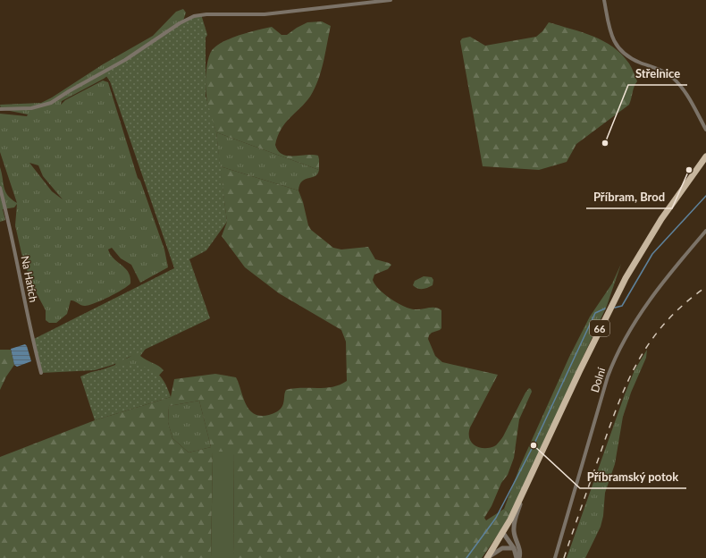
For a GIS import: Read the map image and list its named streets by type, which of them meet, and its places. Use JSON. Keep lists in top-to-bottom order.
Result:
{
  "streets": {
    "main road": ["66"],
    "street": ["Na Hatích", "Dolní"]
  },
  "places": ["Střelnice", "Příbram, Brod", "Příbramský potok"]
}
